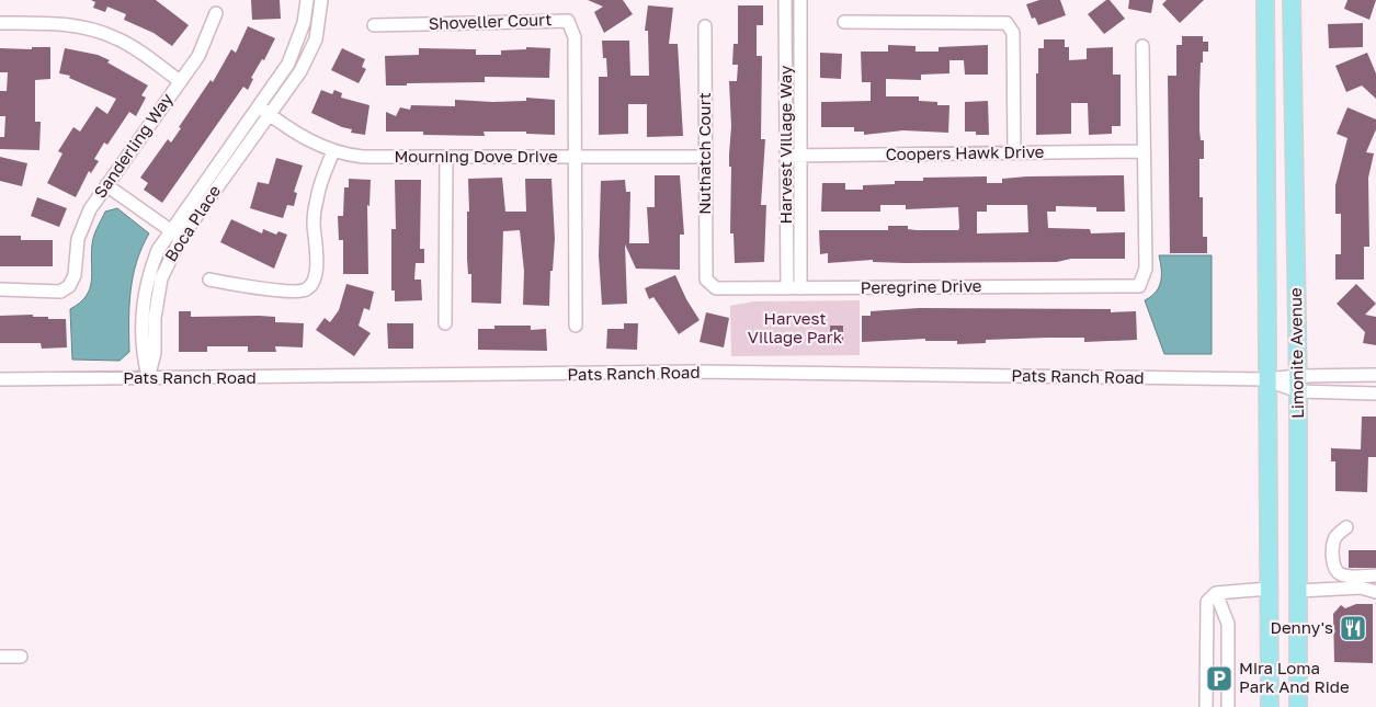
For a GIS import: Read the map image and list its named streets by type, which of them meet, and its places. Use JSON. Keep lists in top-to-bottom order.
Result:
{
  "streets": {
    "main road": ["Limonite Avenue"],
    "street": [
      "Shoveller Court",
      "Harvest Village Way",
      "Sanderling Way",
      "Nuthatch Court",
      "Coopers Hawk Drive",
      "Mourning Dove Drive",
      "Boca Place",
      "Peregrine Drive",
      "Pats Ranch Road"
    ]
  },
  "crossings": [
    ["Shoveller Court", "Mourning Dove Drive"],
    ["Harvest Village Way", "Coopers Hawk Drive"],
    ["Harvest Village Way", "Peregrine Drive"],
    ["Nuthatch Court", "Mourning Dove Drive"],
    ["Nuthatch Court", "Peregrine Drive"],
    ["Coopers Hawk Drive", "Peregrine Drive"],
    ["Mourning Dove Drive", "Boca Place"],
    ["Boca Place", "Pats Ranch Road"],
    ["Limonite Avenue", "Pats Ranch Road"]
  ],
  "parks": ["Harvest Village Park"],
  "places": {
    "restaurant": ["Denny's"],
    "parking": ["Mira Loma Park And Ride"]
  }
}
